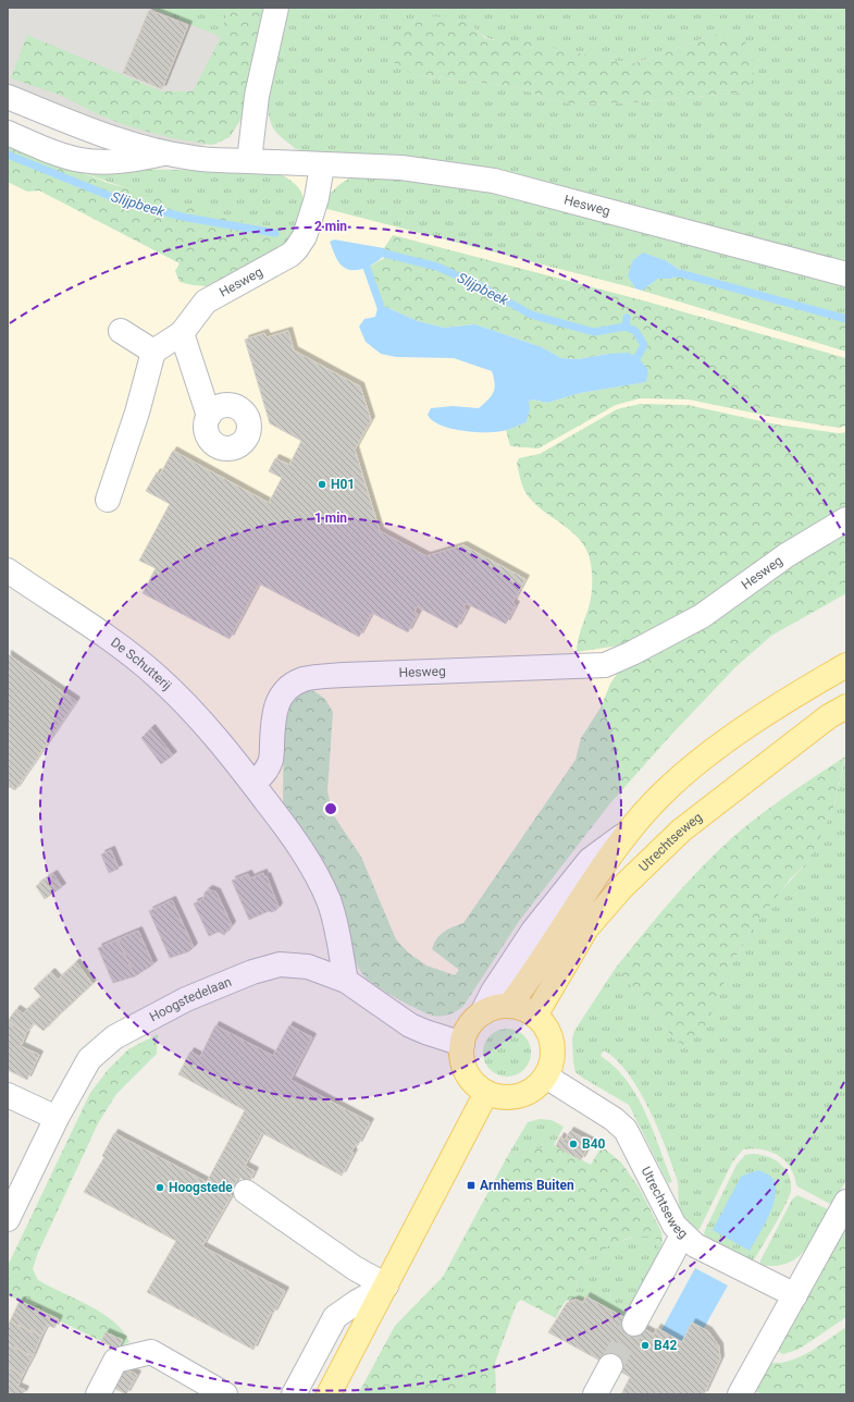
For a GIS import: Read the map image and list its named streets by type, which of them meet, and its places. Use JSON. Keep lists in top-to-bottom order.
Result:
{
  "streets": {
    "main road": ["Utrechtseweg"],
    "street": ["Hesweg", "De Schutterij", "Hoogstedelaan"]
  },
  "crossings": [
    ["Hesweg", "De Schutterij"],
    ["Utrechtseweg", "Hoogstedelaan"]
  ],
  "water": ["Slijpbeek"],
  "places": {
    "other": [
      "H01",
      "B40",
      "Hoogstede",
      "B42"
    ],
    "transit": ["Arnhems Buiten"]
  },
  "rings": ["2 min", "1 min"]
}
